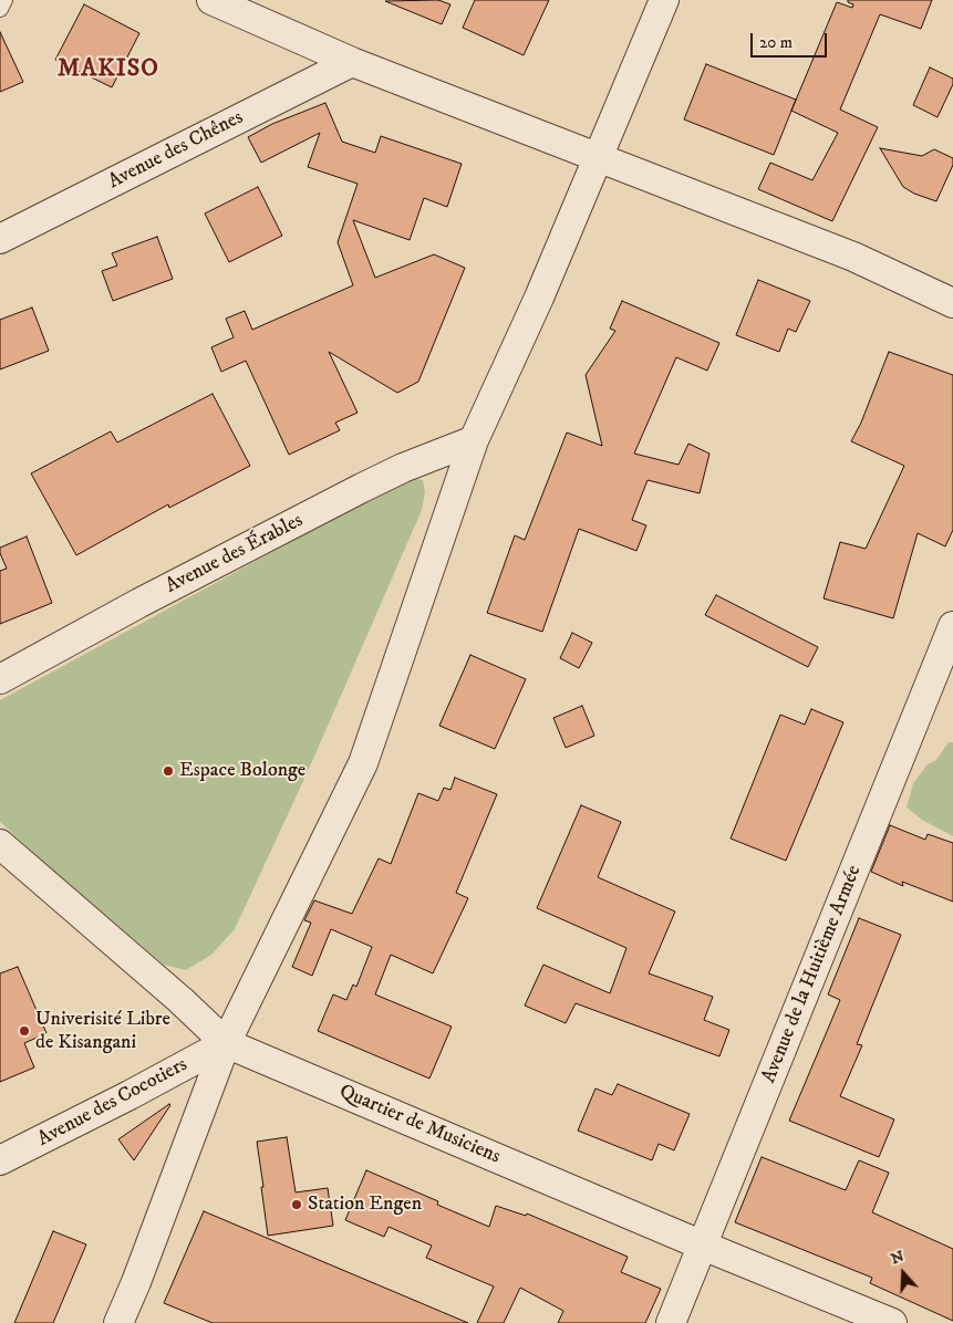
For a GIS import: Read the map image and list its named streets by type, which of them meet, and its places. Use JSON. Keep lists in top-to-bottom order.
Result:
{
  "streets": {
    "street": [
      "Avenue des Chênes",
      "Avenue des Érables",
      "Avenue de la Huitième Armée",
      "Avenue des Cocotiers",
      "Quartier de Musiciens"
    ]
  },
  "crossings": [
    ["Avenue de la Huitième Armée", "Quartier de Musiciens"],
    ["Avenue des Cocotiers", "Quartier de Musiciens"]
  ],
  "districts": ["MAKISO"],
  "places": ["Espace Bolonge", "Univerisité Libre de Kisangani", "Station Engen"],
  "scale_bar": "20 m",
  "north": "top"
}
